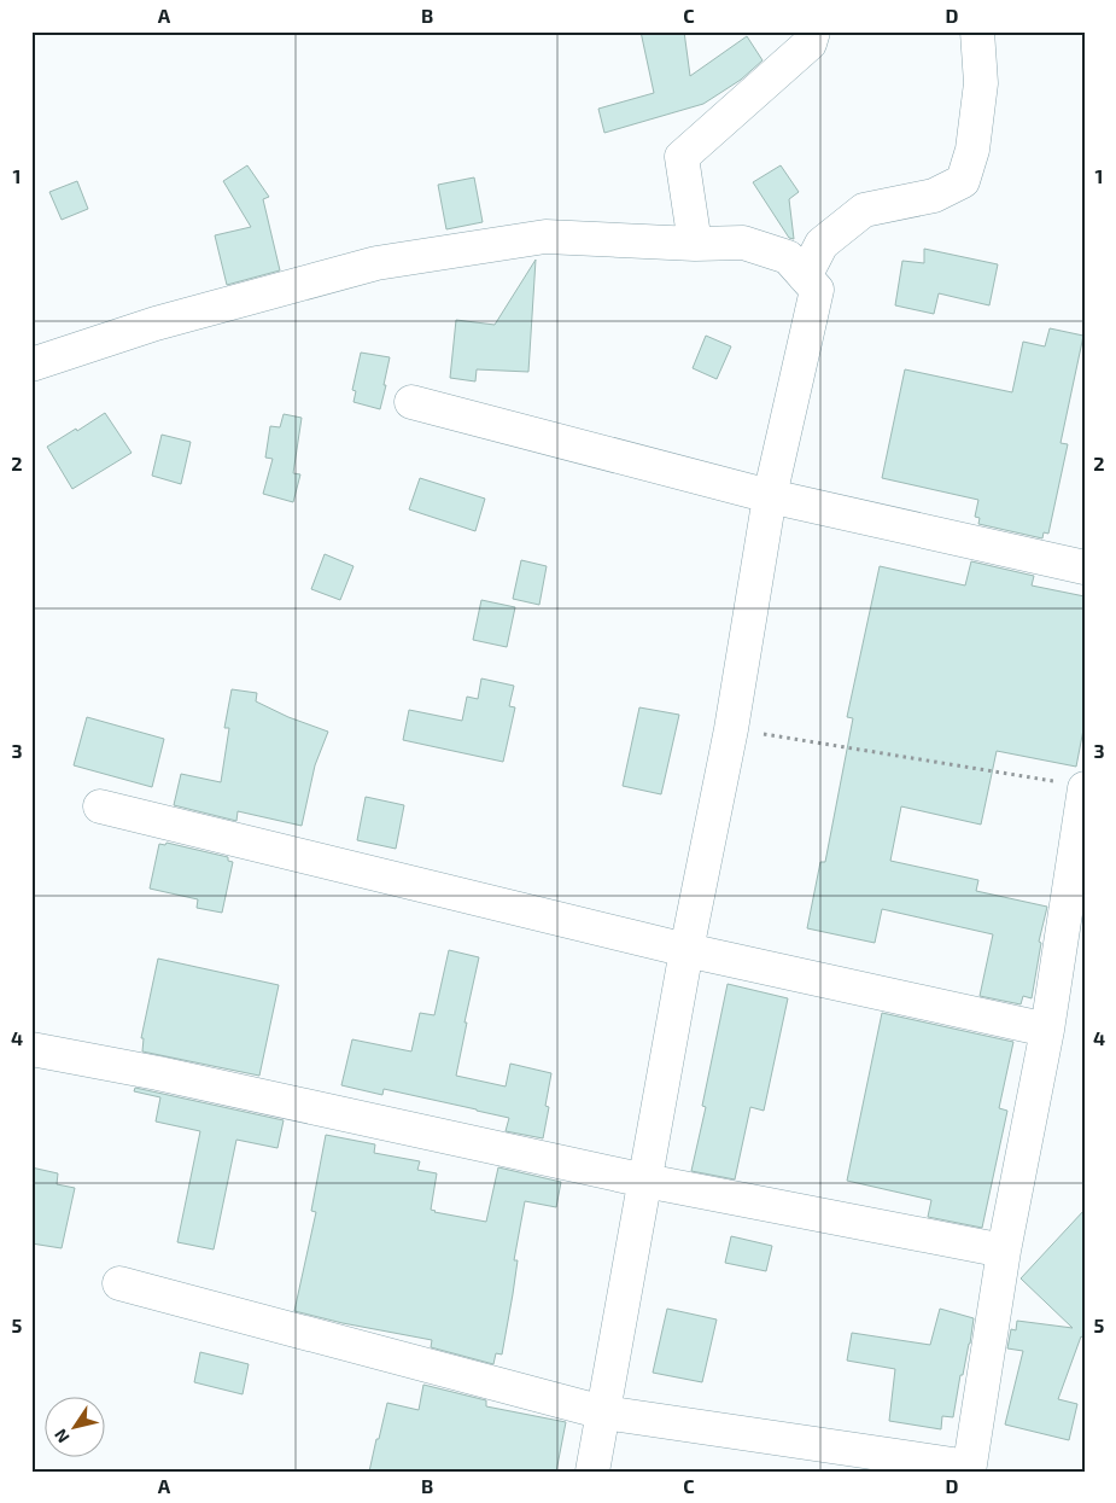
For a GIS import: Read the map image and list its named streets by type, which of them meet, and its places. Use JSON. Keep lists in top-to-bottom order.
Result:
{
  "north": "bottom left",
  "grid": {
    "columns": [
      "A",
      "B",
      "C",
      "D"
    ],
    "rows": [
      "1",
      "2",
      "3",
      "4",
      "5"
    ]
  }
}
